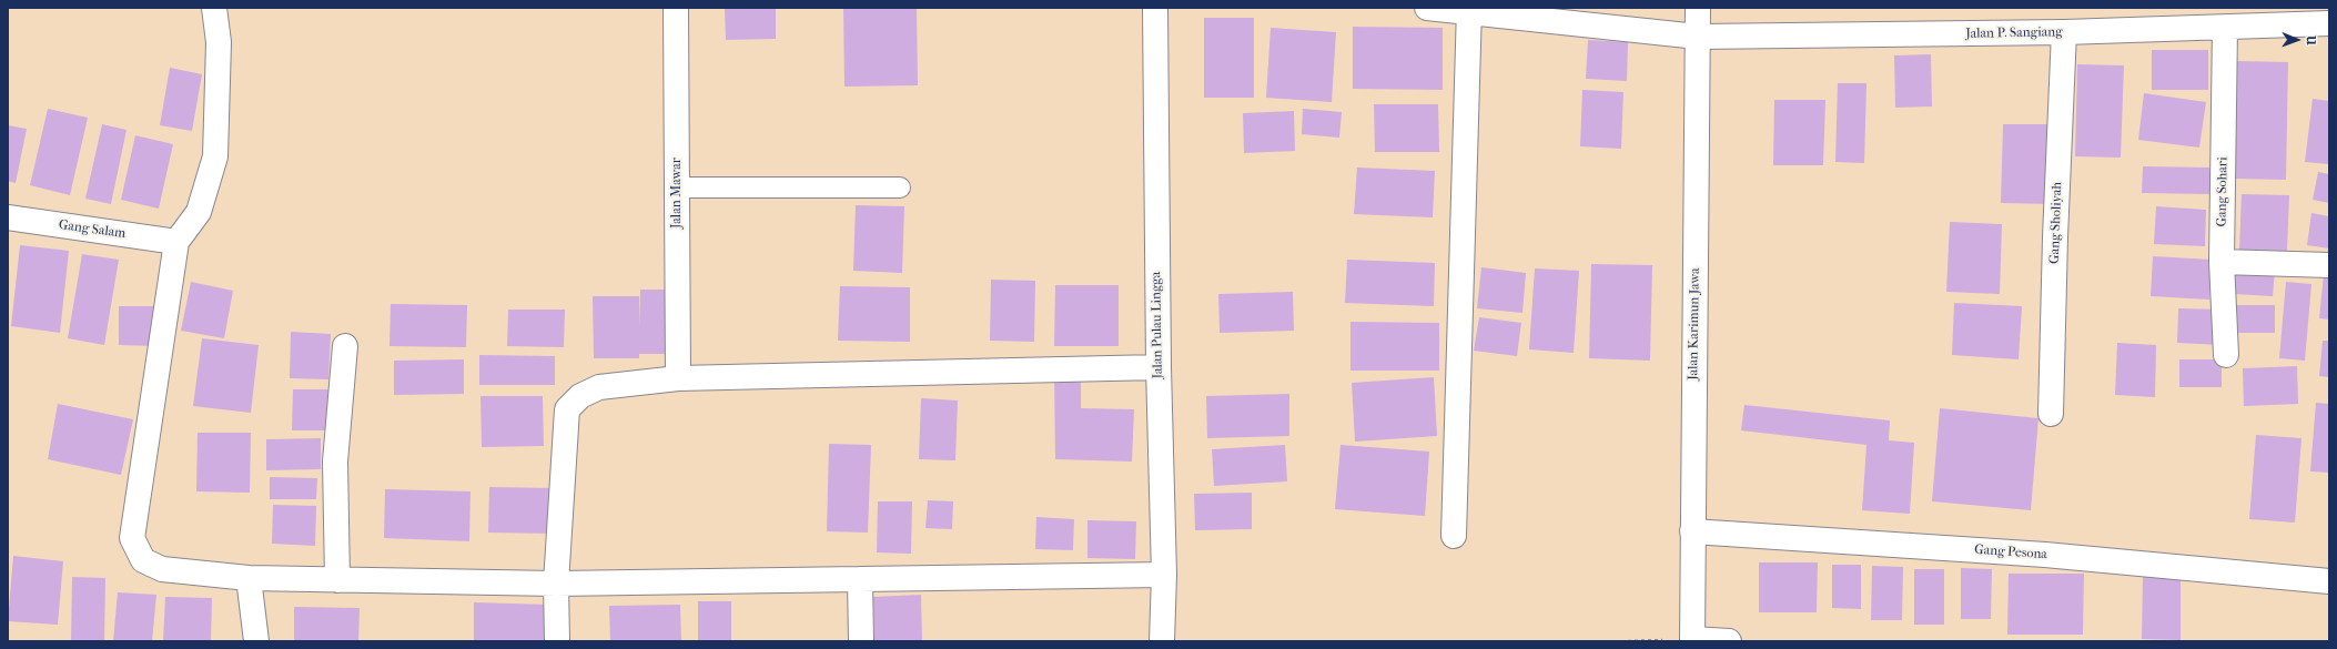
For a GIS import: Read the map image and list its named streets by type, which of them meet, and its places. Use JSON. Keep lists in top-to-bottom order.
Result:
{
  "streets": {
    "street": [
      "Jalan P. Sangiang",
      "Gang Sohari",
      "Jalan Mawar",
      "Gang Sholiyah",
      "Gang Salam",
      "Jalan Karimun Jawa",
      "Jalan Pulau Lingga",
      "Gang Pesona"
    ]
  },
  "crossings": [
    ["Jalan P. Sangiang", "Gang Sohari"],
    ["Jalan P. Sangiang", "Gang Sholiyah"],
    ["Jalan P. Sangiang", "Jalan Karimun Jawa"],
    ["Jalan Karimun Jawa", "Gang Pesona"]
  ],
  "north": "right"
}
